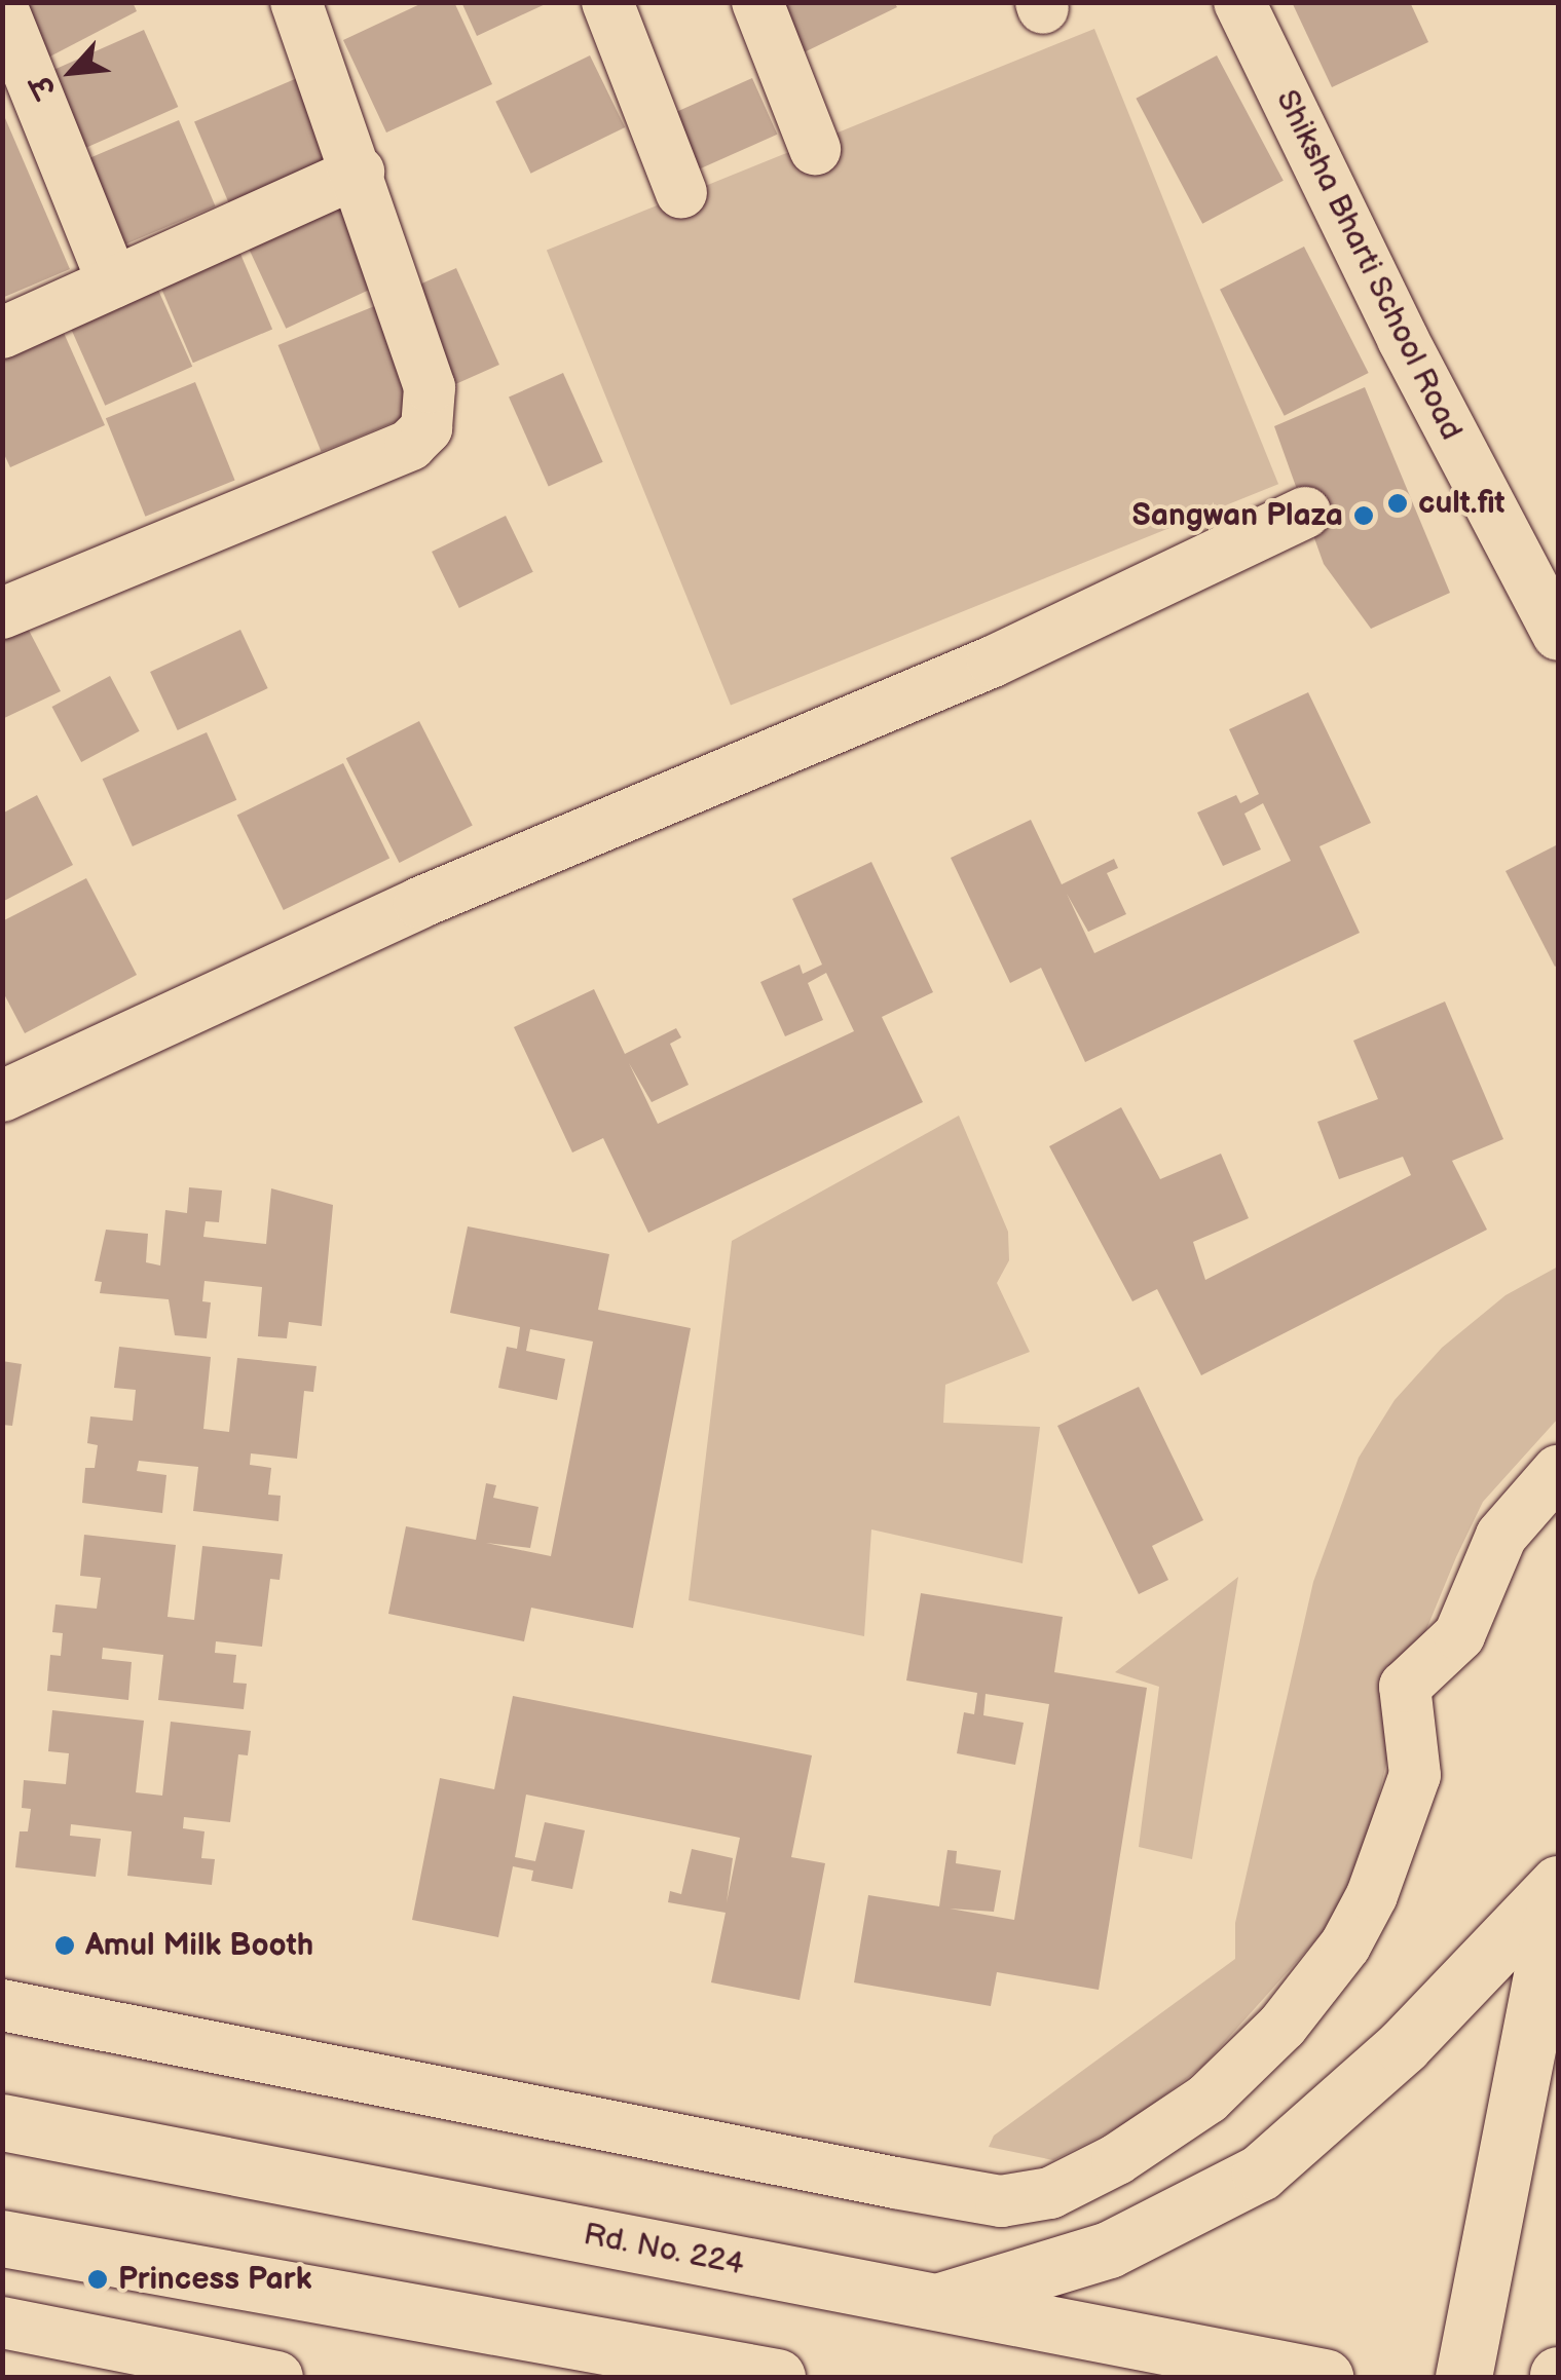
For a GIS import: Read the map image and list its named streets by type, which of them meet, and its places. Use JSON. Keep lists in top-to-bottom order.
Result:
{
  "streets": {
    "main road": ["Rd. No. 224"],
    "street": ["Shiksha Bharti School Road"]
  },
  "places": [
    "cult.fit",
    "Sangwan Plaza",
    "Amul Milk Booth",
    "Princess Park"
  ],
  "north": "bottom left"
}
